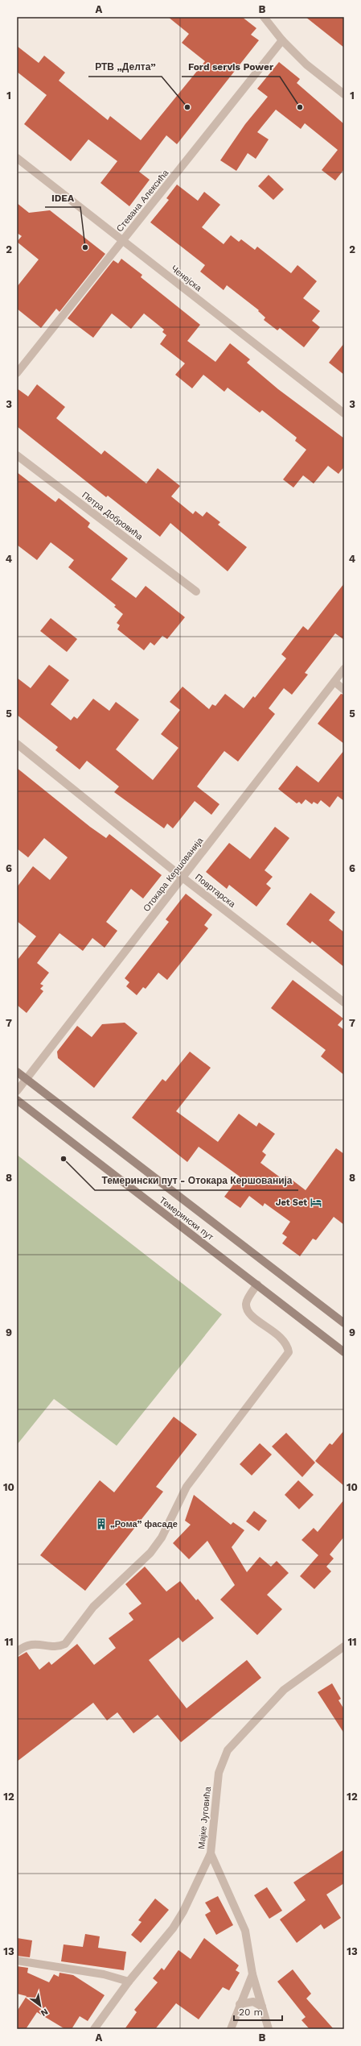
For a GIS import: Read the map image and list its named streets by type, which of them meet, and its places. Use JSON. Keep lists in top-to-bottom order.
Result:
{
  "streets": {
    "main road": ["Темерински пут"],
    "street": [
      "Стевана Алексића",
      "Ченејска",
      "Петра Добровића",
      "Отокара Кершованија",
      "Повртарска",
      "Мајке Југовића"
    ]
  },
  "crossings": [
    ["Стевана Алексића", "Ченејска"],
    ["Отокара Кершованија", "Повртарска"],
    ["Отокара Кершованија", "Темерински пут"]
  ],
  "places": {
    "other": [
      "РТВ „Делта”",
      "Ford servis Power",
      "IDEA",
      "Темерински пут - Отокара Кершованија"
    ],
    "hotel": ["Jet Set"],
    "building": ["„Рома” фасаде"]
  },
  "scale_bar": "20 m",
  "north": "bottom right",
  "grid": {
    "columns": ["A", "B"],
    "rows": [
      "1",
      "2",
      "3",
      "4",
      "5",
      "6",
      "7",
      "8",
      "9",
      "10",
      "11",
      "12",
      "13"
    ]
  }
}
